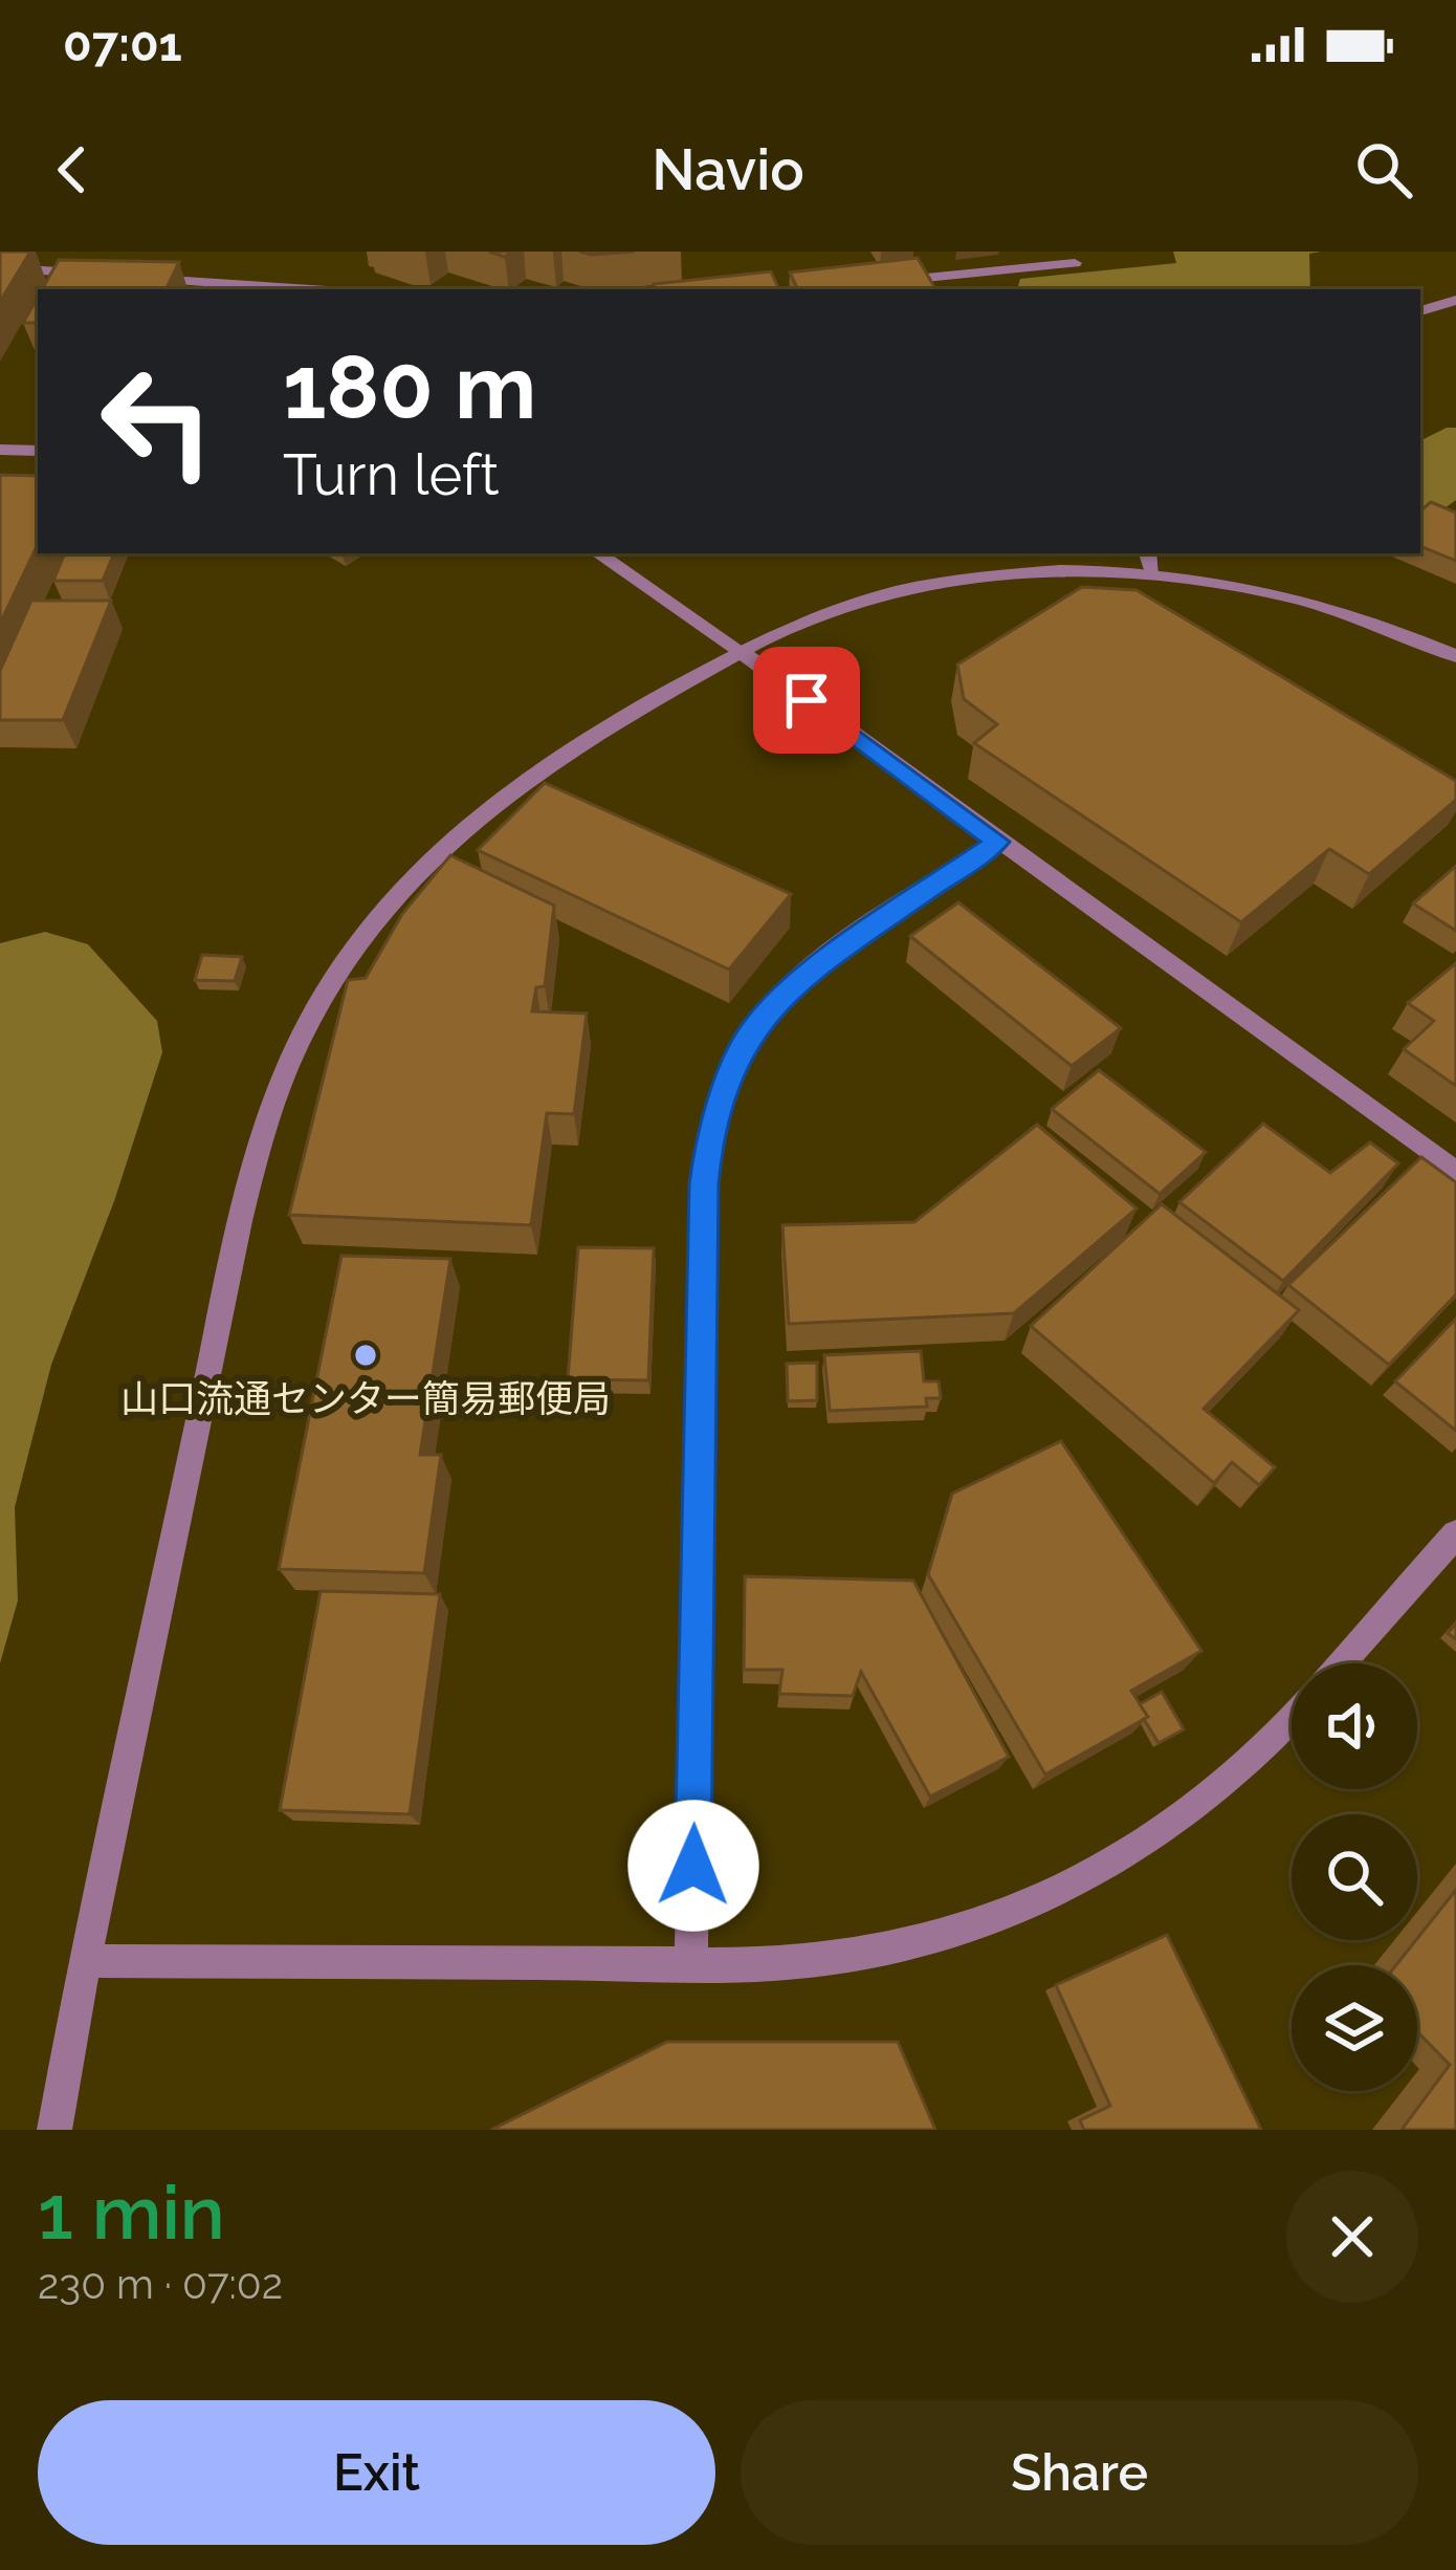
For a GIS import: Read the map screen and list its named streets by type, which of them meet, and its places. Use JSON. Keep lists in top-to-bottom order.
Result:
{
  "places": ["山口流通センター簡易郵便局"],
  "page": {
    "status": "07:01",
    "header": "Navio",
    "turn": ["180 m", "Turn left"],
    "heading": ["1 min", "230 m · 07:02"],
    "buttons": ["Exit", "Share"]
  }
}
